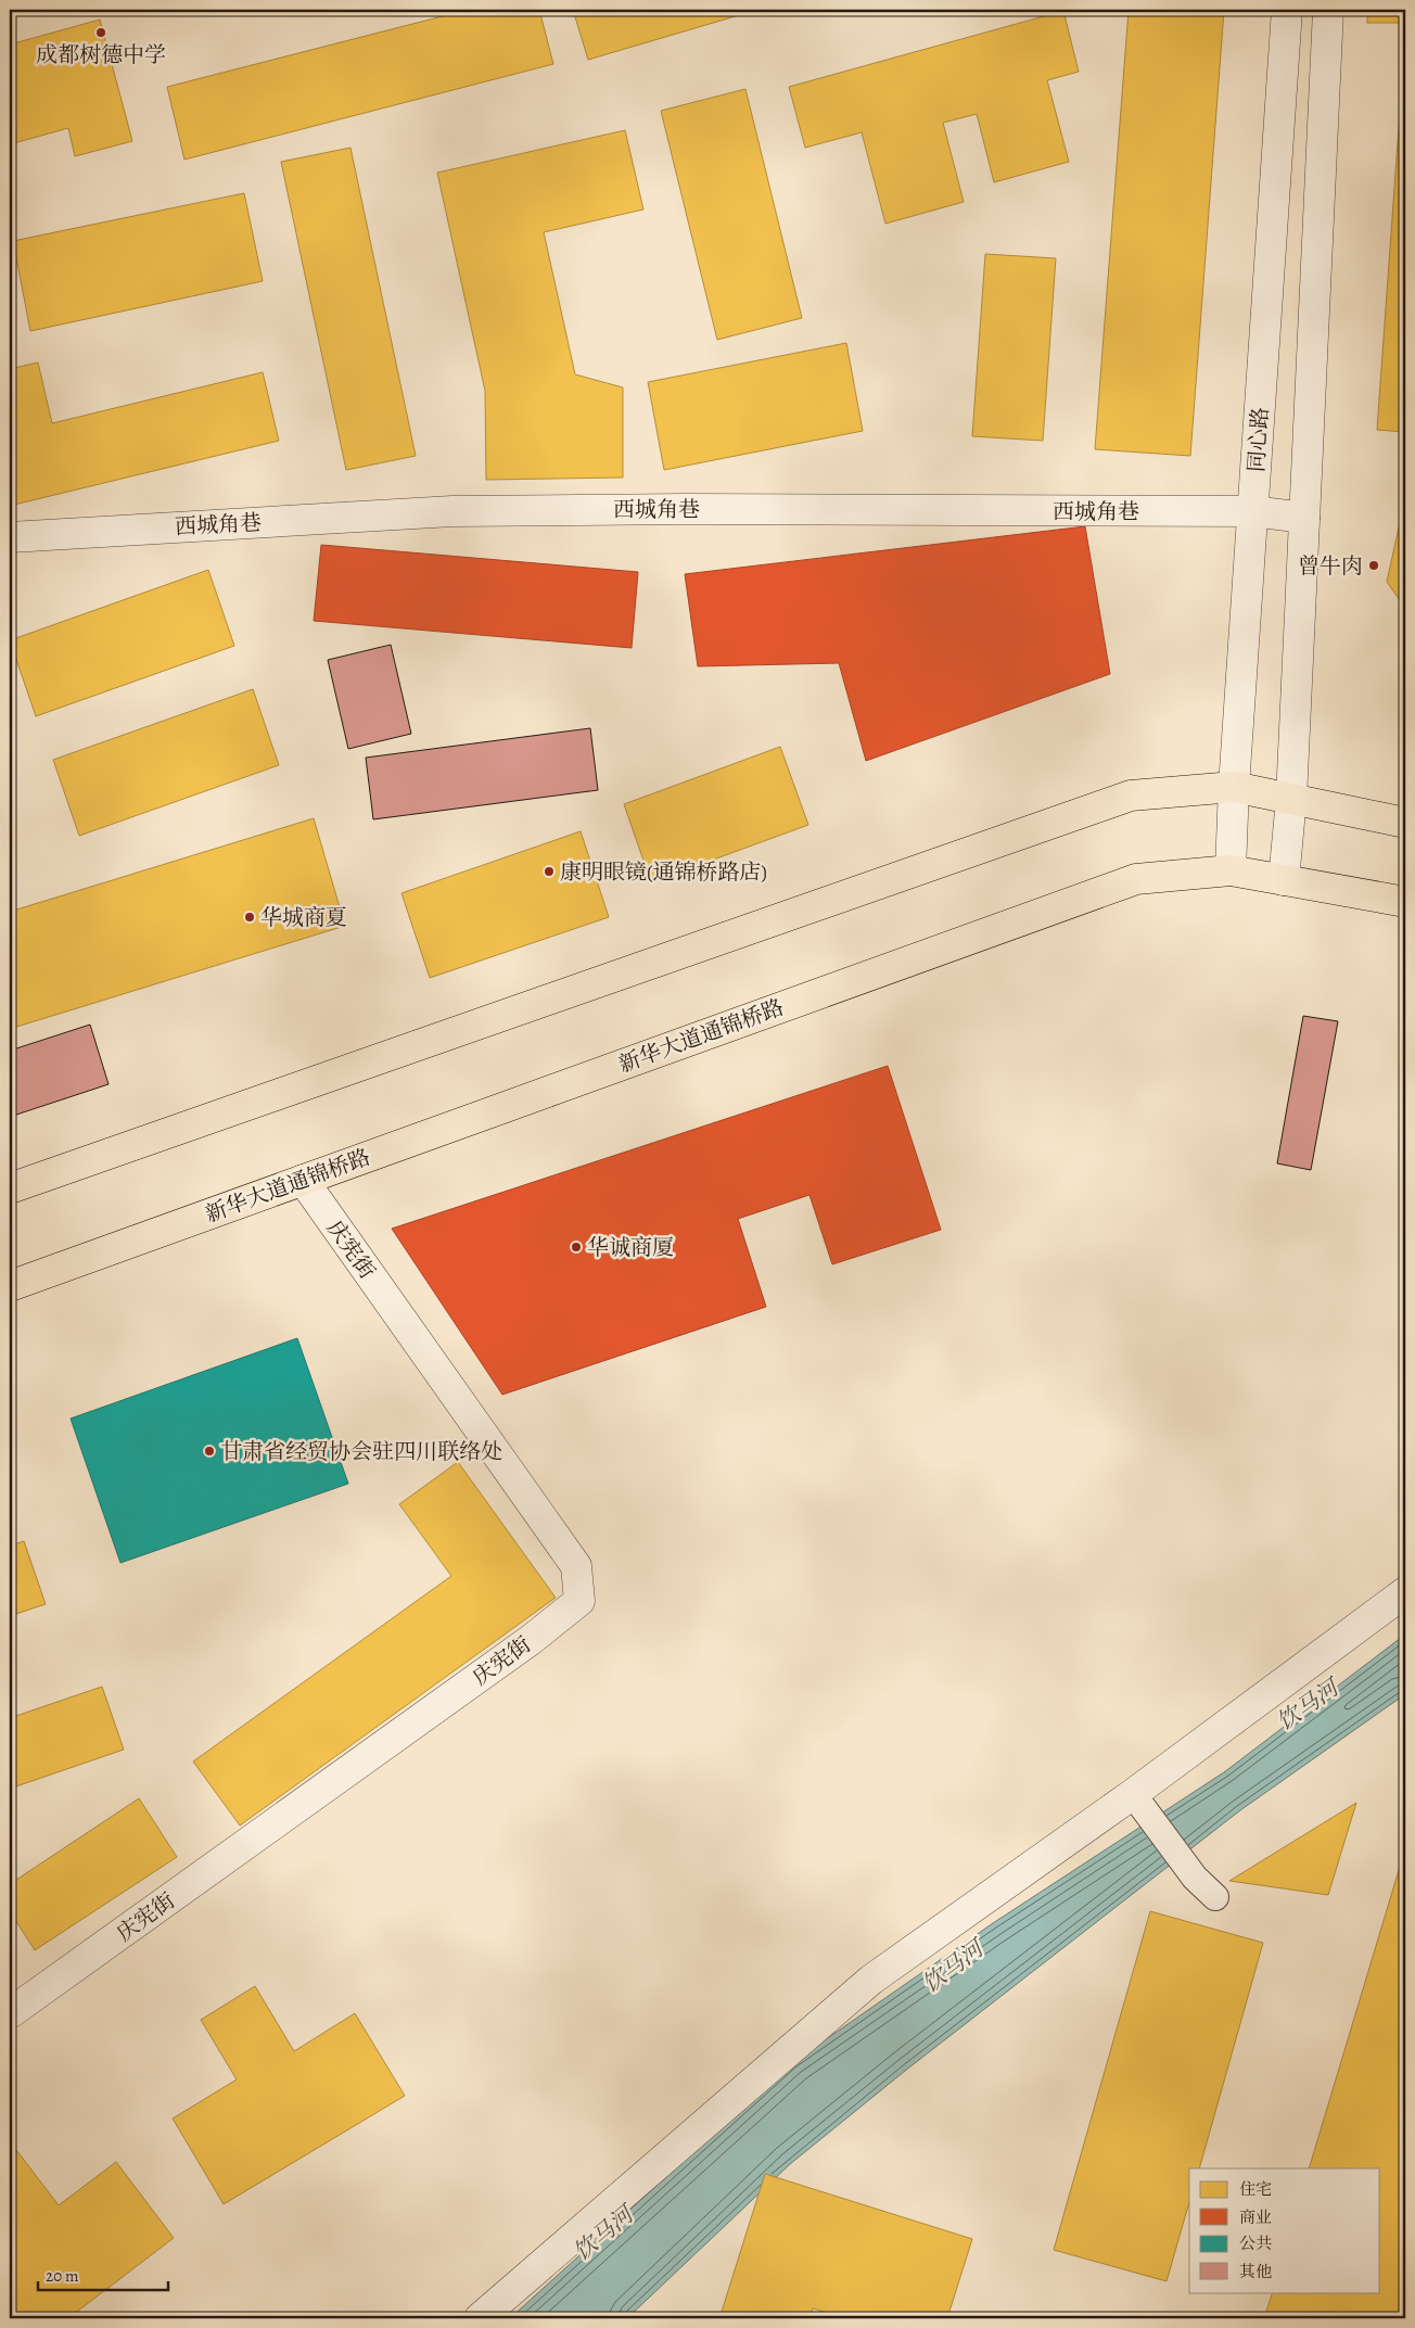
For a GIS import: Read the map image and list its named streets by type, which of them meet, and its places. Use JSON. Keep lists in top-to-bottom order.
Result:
{
  "streets": {
    "main road": ["新华大道通锦桥路"],
    "street": ["同心路", "西城角巷", "庆宪街"]
  },
  "crossings": [
    ["同心路", "西城角巷"],
    ["同心路", "新华大道通锦桥路"],
    ["新华大道通锦桥路", "庆宪街"]
  ],
  "water": ["饮马河"],
  "places": [
    "成都树德中学",
    "曾牛肉",
    "康明眼镜(通锦桥路店)",
    "华城商夏",
    "华诚商厦",
    "甘肃省经贸协会驻四川联络处"
  ],
  "legend": [
    "住宅",
    "商业",
    "公共",
    "其他"
  ],
  "scale_bar": "20 m"
}
